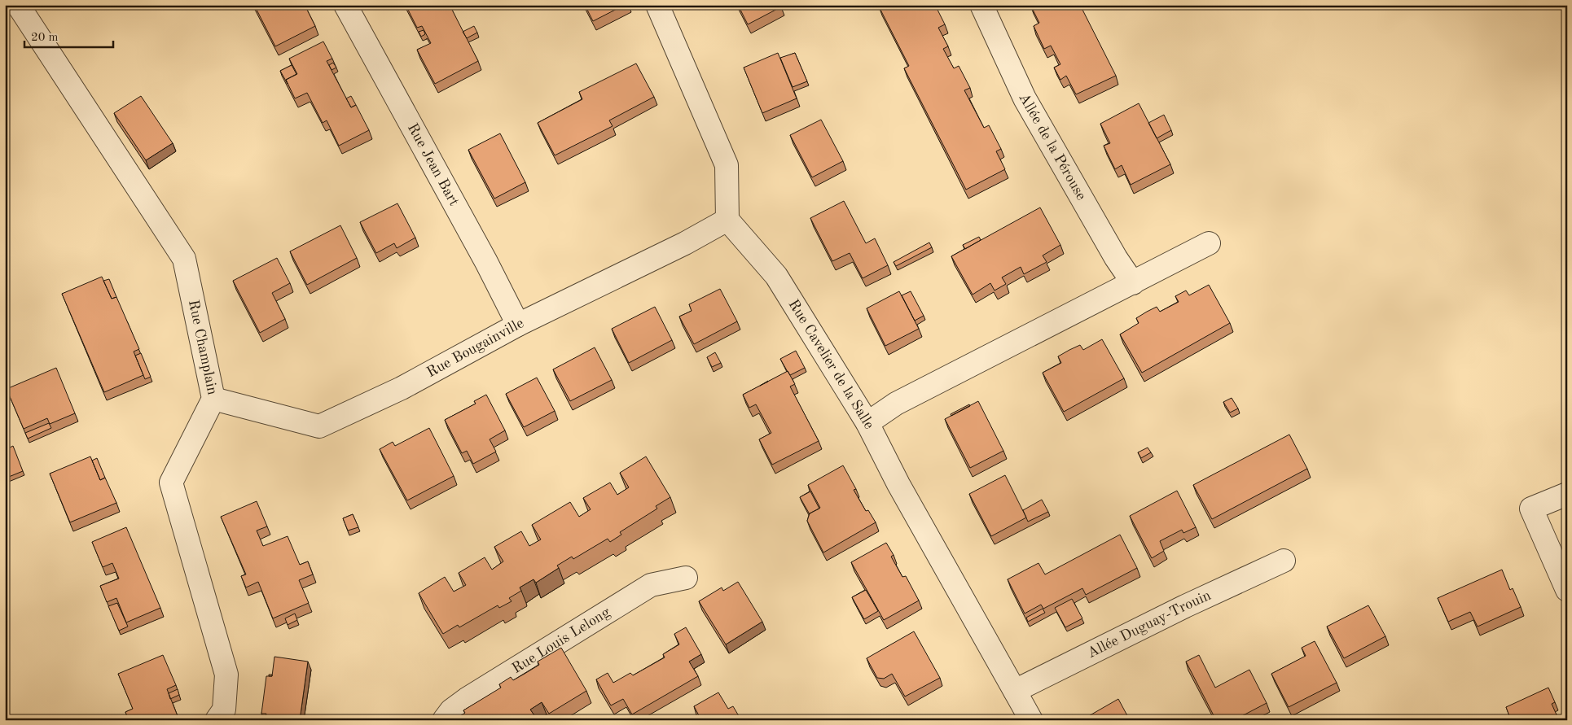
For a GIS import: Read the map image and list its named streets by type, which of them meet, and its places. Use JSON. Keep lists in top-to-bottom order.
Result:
{
  "streets": {
    "street": [
      "Allée de la Pérouse",
      "Rue Jean Bart",
      "Rue Champlain",
      "Rue Bougainville",
      "Rue Cavelier de la Salle",
      "Allée Duguay-Trouin",
      "Rue Louis Lelong"
    ]
  },
  "crossings": [
    ["Rue Jean Bart", "Rue Bougainville"],
    ["Rue Champlain", "Rue Bougainville"],
    ["Rue Bougainville", "Rue Cavelier de la Salle"],
    ["Rue Cavelier de la Salle", "Allée Duguay-Trouin"]
  ],
  "scale_bar": "20 m"
}
